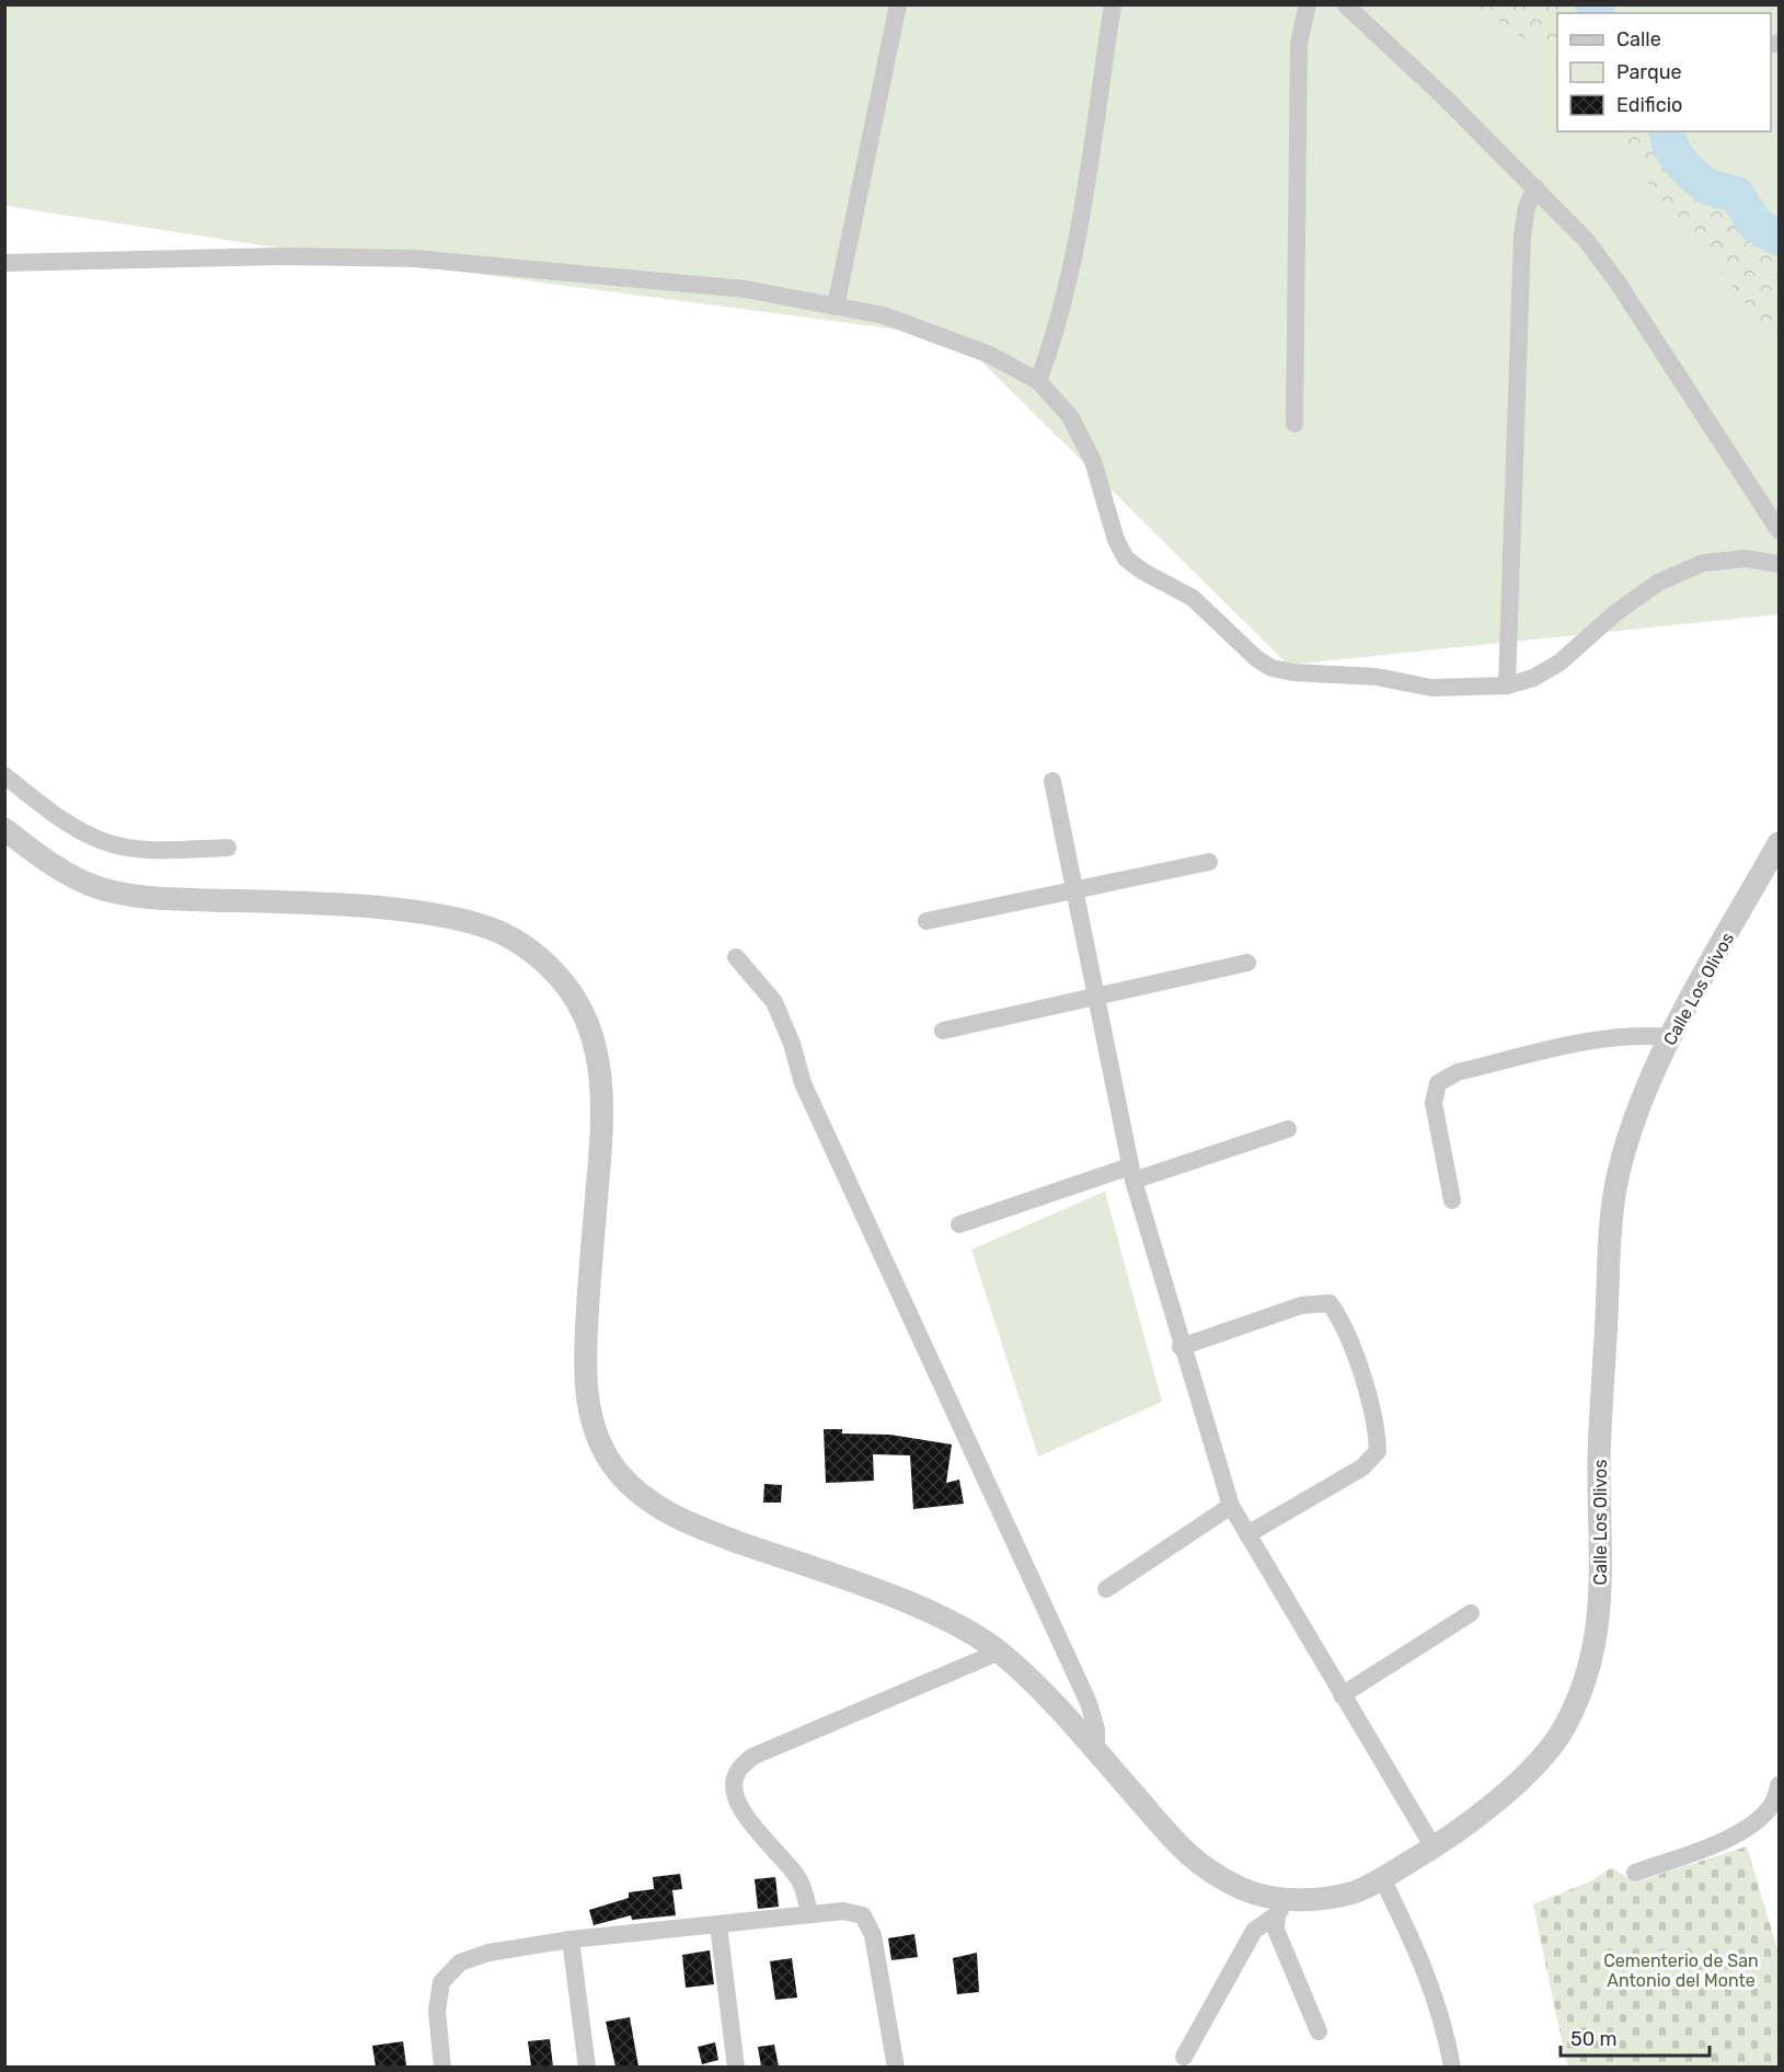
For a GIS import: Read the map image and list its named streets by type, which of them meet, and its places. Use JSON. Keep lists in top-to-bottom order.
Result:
{
  "streets": {
    "street": ["Calle Los Olivos"]
  },
  "parks": ["Cementerio de San Antonio del Monte"],
  "legend": ["Calle", "Parque", "Edificio"],
  "scale_bar": "50 m"
}
